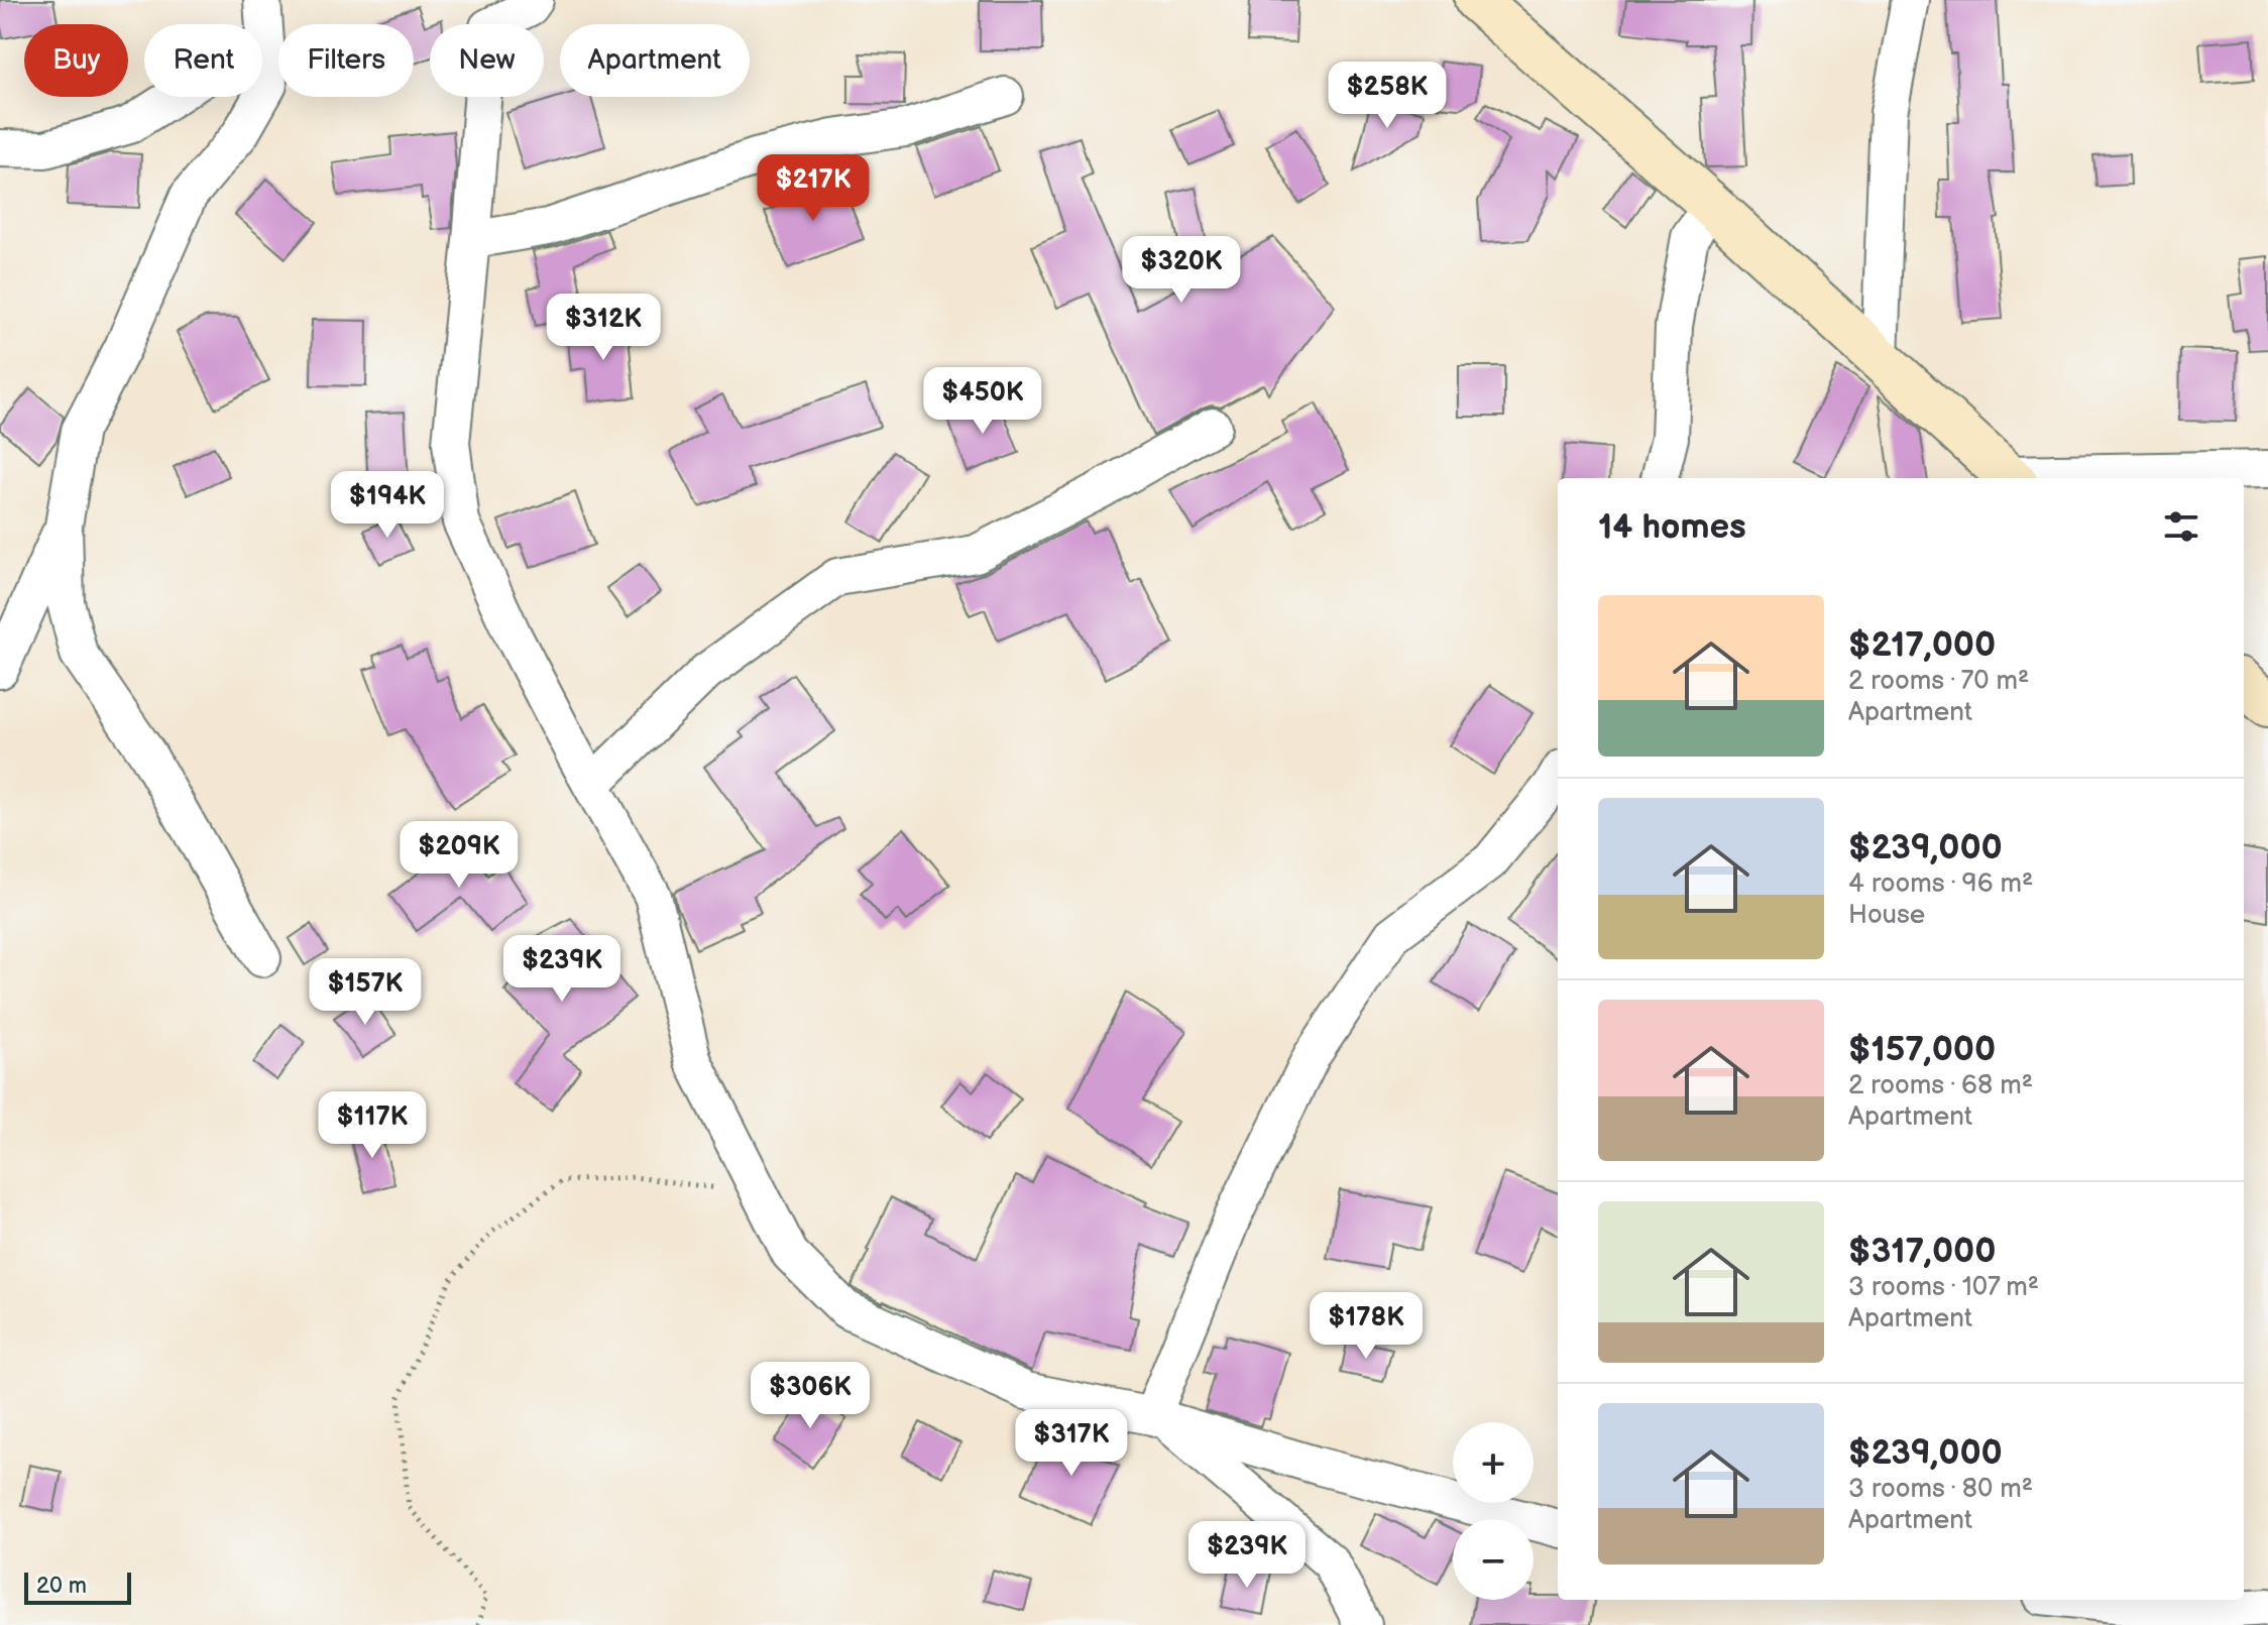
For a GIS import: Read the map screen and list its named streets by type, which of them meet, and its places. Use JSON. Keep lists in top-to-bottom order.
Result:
{
  "scale_bar": "20 m",
  "page": {
    "chip": [
      "Buy",
      "Rent",
      "Filters",
      "New",
      "Apartment"
    ],
    "price": [
      "$258K",
      "$217K",
      "$320K",
      "$312K",
      "$450K",
      "$194K",
      "$209K",
      "$239K",
      "$157K",
      "$117K",
      "$178K",
      "$306K",
      "$317K",
      "$239K"
    ],
    "heading": "14 homes",
    "list": [
      {
        "name": "$217,000",
        "note": "2 rooms · 70 m² · Apartment"
      },
      {
        "name": "$239,000",
        "note": "4 rooms · 96 m² · House"
      },
      {
        "name": "$157,000",
        "note": "2 rooms · 68 m² · Apartment"
      },
      {
        "name": "$317,000",
        "note": "3 rooms · 107 m² · Apartment"
      },
      {
        "name": "$239,000",
        "note": "3 rooms · 80 m² · Apartment"
      }
    ],
    "map_buttons": ["+", "−"],
    "scale": "20 m"
  }
}
